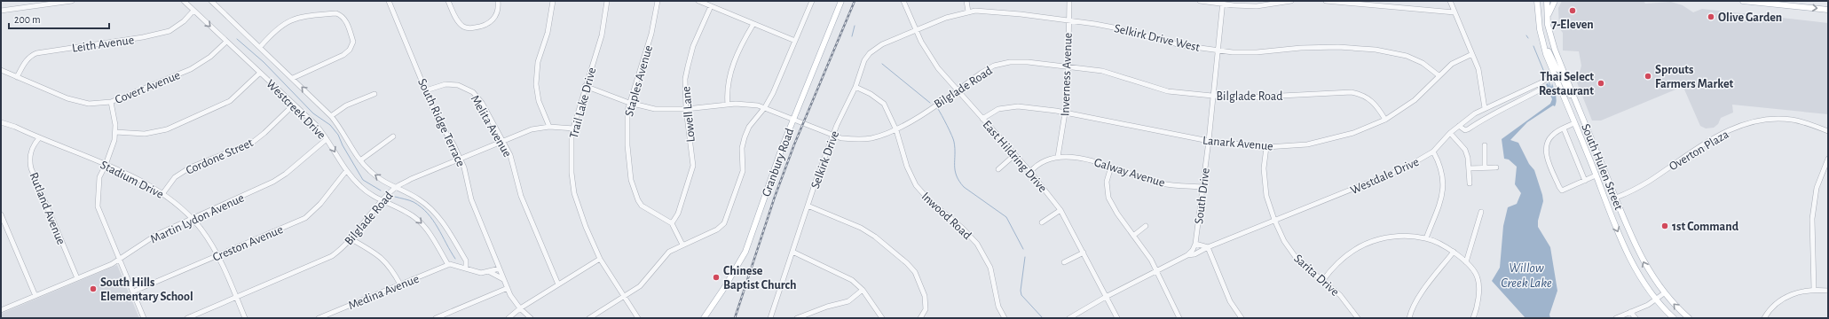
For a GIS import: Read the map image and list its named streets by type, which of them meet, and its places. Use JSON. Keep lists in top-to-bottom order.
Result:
{
  "streets": {
    "main road": ["Granbury Road", "South Hulen Street"],
    "street": [
      "Selkirk Drive West",
      "Leith Avenue",
      "Inverness Avenue",
      "Staples Avenue",
      "Covert Avenue",
      "Bilglade Road",
      "Trail Lake Drive",
      "Westcreek Drive",
      "Lowell Lane",
      "South Ridge Terrace",
      "Melita Avenue",
      "Lanark Avenue",
      "Overton Plaza",
      "Cordone Street",
      "East Hildring Drive",
      "Selkirk Drive",
      "Galway Avenue",
      "Westdale Drive",
      "Stadium Drive",
      "South Drive",
      "Rutland Avenue",
      "Inwood Road",
      "Martin Lydon Avenue",
      "Creston Avenue",
      "Sarita Drive",
      "Medina Avenue"
    ]
  },
  "crossings": [
    ["Selkirk Drive West", "Inverness Avenue"],
    ["Selkirk Drive West", "Lanark Avenue"],
    ["Selkirk Drive West", "East Hildring Drive"],
    ["Selkirk Drive West", "Selkirk Drive"],
    ["Selkirk Drive West", "South Drive"],
    ["Leith Avenue", "Covert Avenue"],
    ["Leith Avenue", "Westcreek Drive"],
    ["Inverness Avenue", "Bilglade Road"],
    ["Inverness Avenue", "Lanark Avenue"],
    ["Inverness Avenue", "Galway Avenue"],
    ["Staples Avenue", "Bilglade Road"],
    ["Staples Avenue", "Lowell Lane"],
    ["Covert Avenue", "Westcreek Drive"],
    ["Bilglade Road", "Trail Lake Drive"],
    ["Bilglade Road", "Westcreek Drive"],
    ["Bilglade Road", "Lowell Lane"],
    ["Bilglade Road", "South Ridge Terrace"],
    ["Bilglade Road", "Melita Avenue"],
    ["Bilglade Road", "Lanark Avenue"],
    ["Bilglade Road", "East Hildring Drive"],
    ["Bilglade Road", "Selkirk Drive"],
    ["Bilglade Road", "Granbury Road"],
    ["Bilglade Road", "Stadium Drive"],
    ["Bilglade Road", "South Drive"],
    ["Bilglade Road", "Inwood Road"],
    ["Westcreek Drive", "Cordone Street"],
    ["Westcreek Drive", "Martin Lydon Avenue"],
    ["Westcreek Drive", "Creston Avenue"],
    ["Westcreek Drive", "Medina Avenue"],
    ["South Ridge Terrace", "Melita Avenue"],
    ["Lanark Avenue", "East Hildring Drive"],
    ["Lanark Avenue", "South Drive"],
    ["Lanark Avenue", "Sarita Drive"],
    ["Overton Plaza", "South Hulen Street"],
    ["Cordone Street", "Stadium Drive"],
    ["East Hildring Drive", "Selkirk Drive"],
    ["East Hildring Drive", "South Drive"],
    ["Selkirk Drive", "Inwood Road"],
    ["South Hulen Street", "Westdale Drive"],
    ["Galway Avenue", "South Drive"],
    ["Westdale Drive", "South Drive"],
    ["Westdale Drive", "Sarita Drive"],
    ["Stadium Drive", "Rutland Avenue"],
    ["Stadium Drive", "Martin Lydon Avenue"],
    ["Stadium Drive", "Creston Avenue"],
    ["Rutland Avenue", "Martin Lydon Avenue"]
  ],
  "water": ["Willow Creek Lake"],
  "places": [
    "7-Eleven",
    "Olive Garden",
    "Sprouts Farmers Market",
    "Thai Select Restaurant",
    "1st Command",
    "Chinese Baptist Church",
    "South Hills Elementary School"
  ],
  "scale_bar": "200 m"
}
